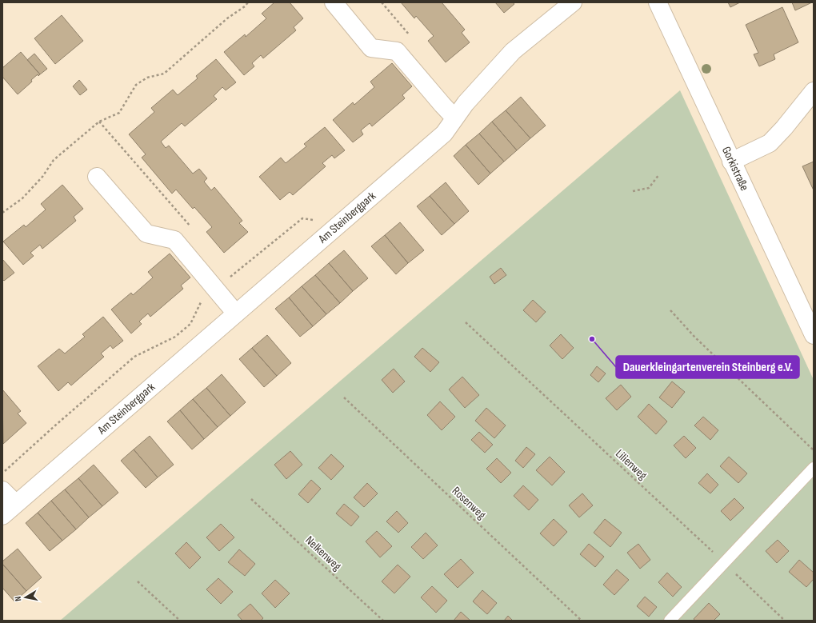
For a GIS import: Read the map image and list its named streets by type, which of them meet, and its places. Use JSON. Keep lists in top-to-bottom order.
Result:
{
  "streets": {
    "street": ["Gorkistraße", "Am Steinbergpark"],
    "path": ["Lilienweg", "Rosenweg", "Nelkenweg"]
  },
  "places": ["Dauerkleingartenverein Steinberg e.V."],
  "north": "left"
}
